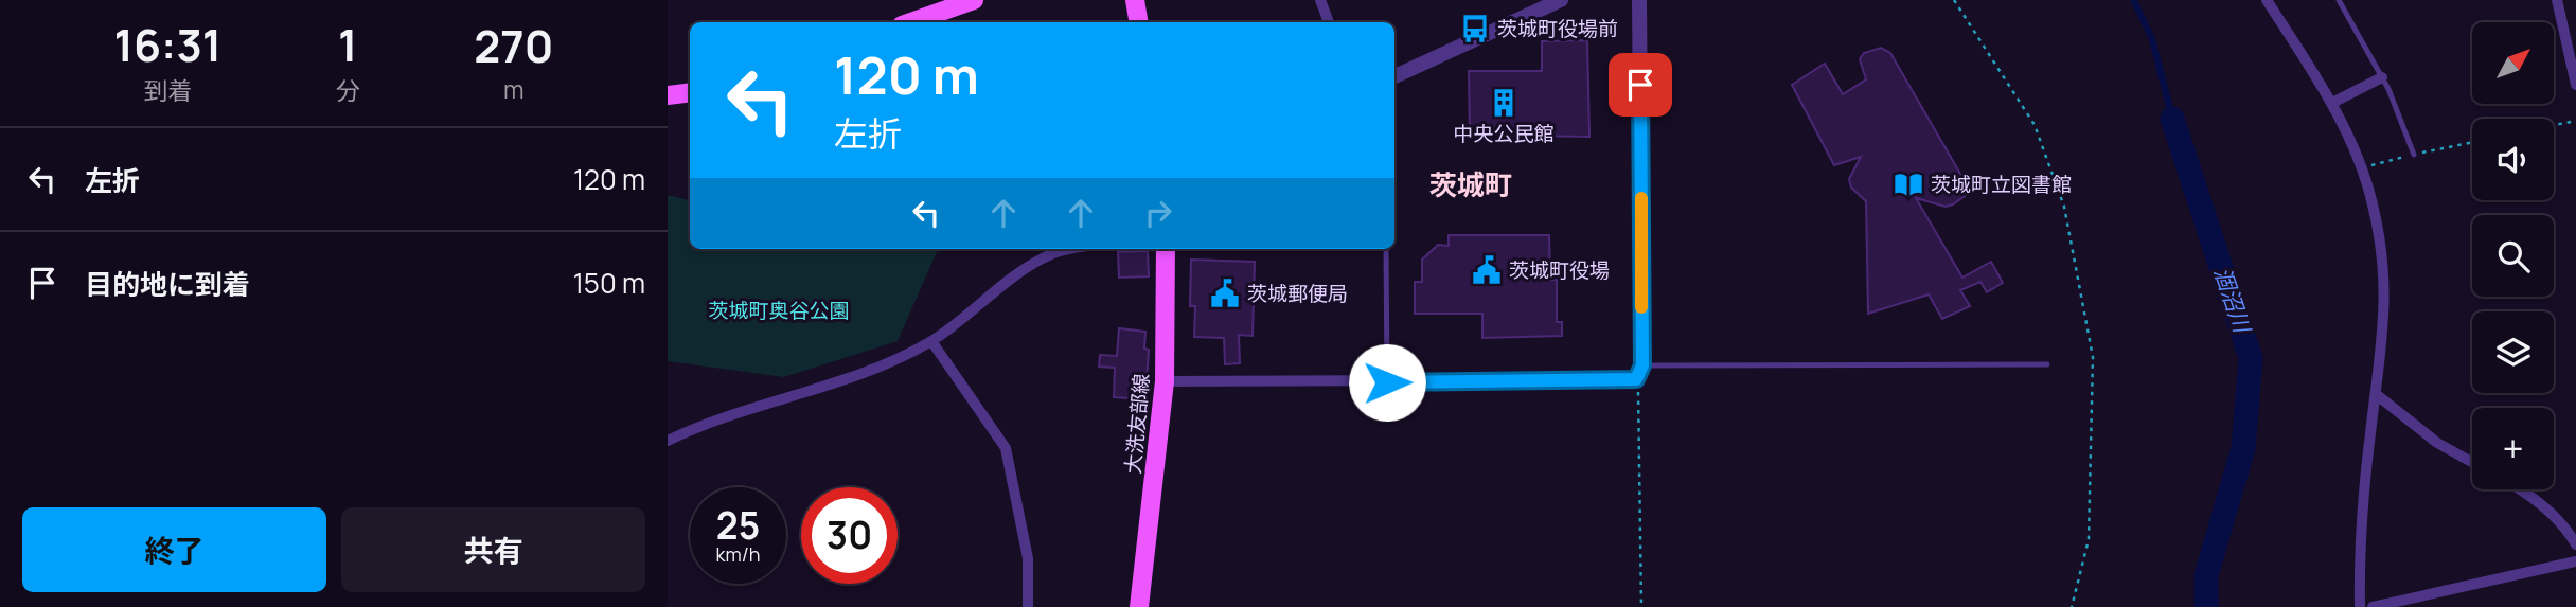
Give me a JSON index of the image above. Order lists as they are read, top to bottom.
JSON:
{
  "streets": {
    "main road": ["大洗友部線"]
  },
  "districts": ["茨城町"],
  "water": ["涸沼川"],
  "parks": ["茨城町奥谷公園"],
  "places": {
    "bus stop": ["茨城町役場前"],
    "building": ["中央公民館"],
    "library": ["茨城町立図書館"],
    "public building": ["茨城町役場", "茨城郵便局"]
  },
  "north": "top right",
  "page": {
    "eta": [
      "16:31",
      "到着",
      "1",
      "分",
      "270",
      "m"
    ],
    "map_buttons": "+",
    "turn": ["120 m", "左折"],
    "list": [
      {
        "name": "左折",
        "value": "120 m"
      },
      {
        "name": "目的地に到着",
        "value": "150 m"
      }
    ],
    "speed": "25 km/h",
    "limit": "30",
    "buttons": ["終了", "共有"]
  }
}
